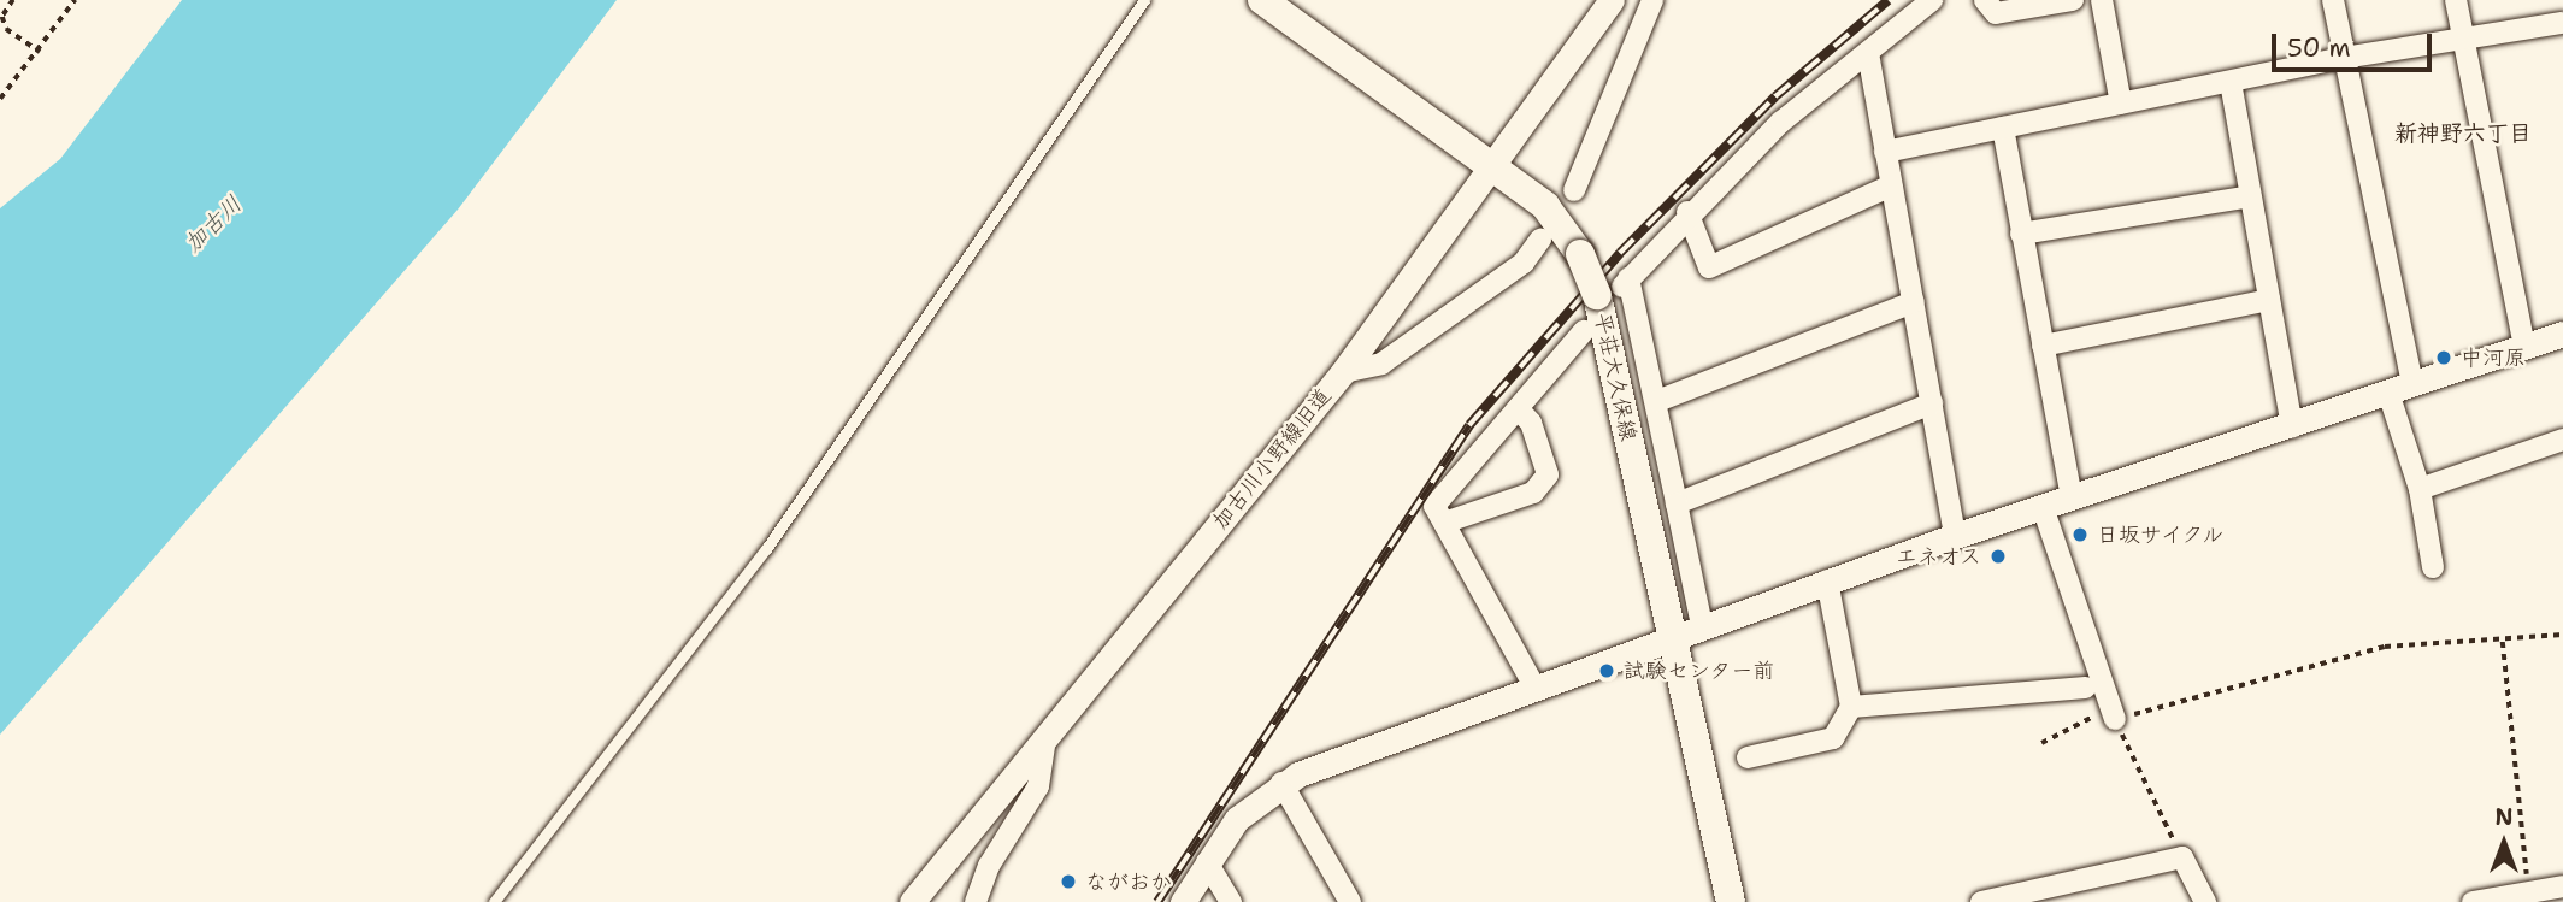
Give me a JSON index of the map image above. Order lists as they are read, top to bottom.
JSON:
{
  "streets": {
    "main road": ["平荘大久保線"],
    "street": ["加古川小野線旧道"]
  },
  "crossings": [
    ["平荘大久保線", "加古川小野線旧道"]
  ],
  "districts": ["新神野六丁目"],
  "water": ["加古川"],
  "places": [
    "中河原",
    "日坂サイクル",
    "エネオス",
    "試験センター前",
    "ながおか"
  ],
  "scale_bar": "50 m",
  "north": "top"
}
